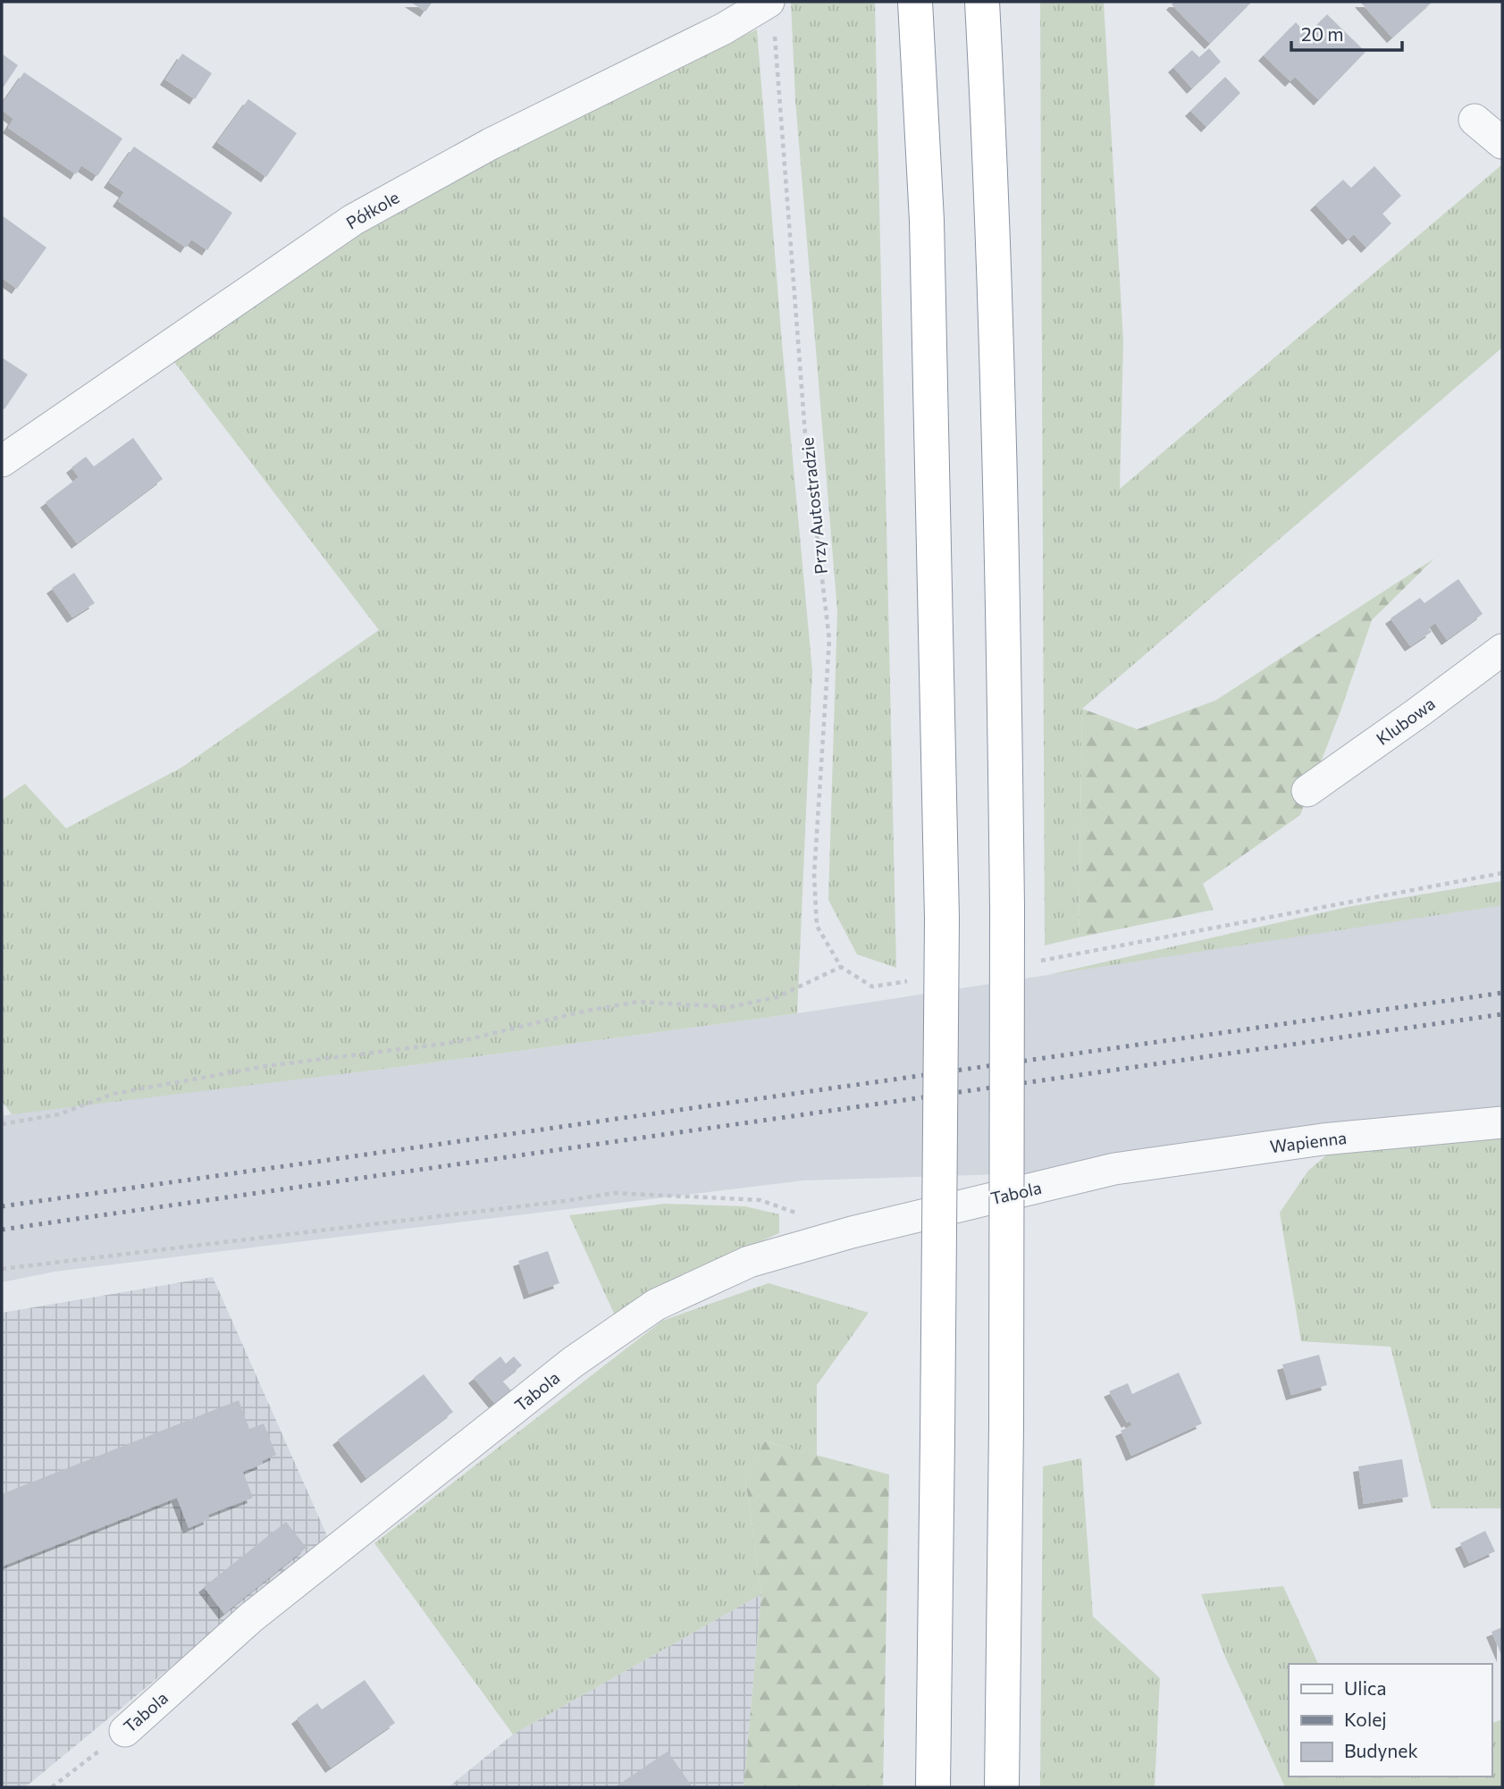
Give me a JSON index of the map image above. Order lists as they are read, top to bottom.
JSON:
{
  "streets": {
    "street": [
      "Półkole",
      "Klubowa",
      "Wapienna",
      "Tabola"
    ],
    "path": ["Przy Autostradzie"]
  },
  "crossings": [
    ["Półkole", "Przy Autostradzie"],
    ["Wapienna", "Tabola"]
  ],
  "legend": ["Ulica", "Kolej", "Budynek"],
  "scale_bar": "20 m"
}
